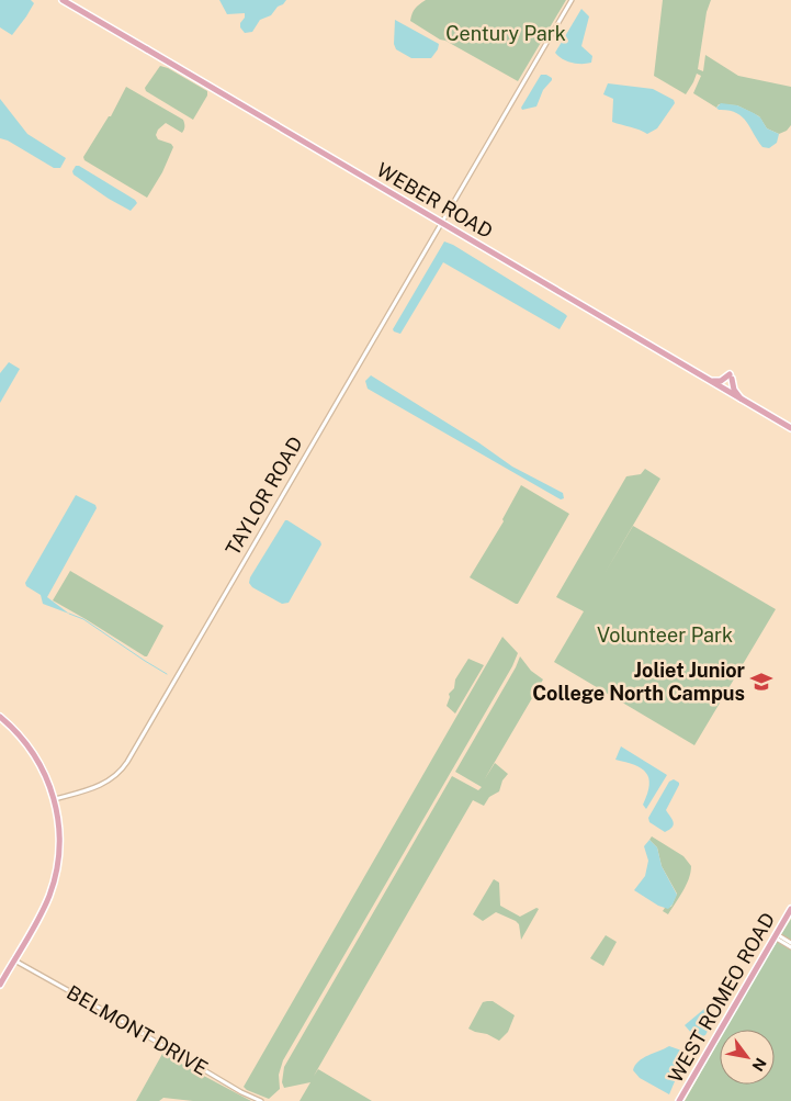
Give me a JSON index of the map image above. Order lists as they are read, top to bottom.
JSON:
{
  "streets": {
    "main road": ["WEBER ROAD", "WEST ROMEO ROAD"],
    "street": ["TAYLOR ROAD", "BELMONT DRIVE"]
  },
  "crossings": [
    ["WEBER ROAD", "TAYLOR ROAD"]
  ],
  "parks": ["Century Park", "Volunteer Park"],
  "places": {
    "school or university": ["Joliet Junior College North Campus"]
  },
  "north": "bottom right"
}
